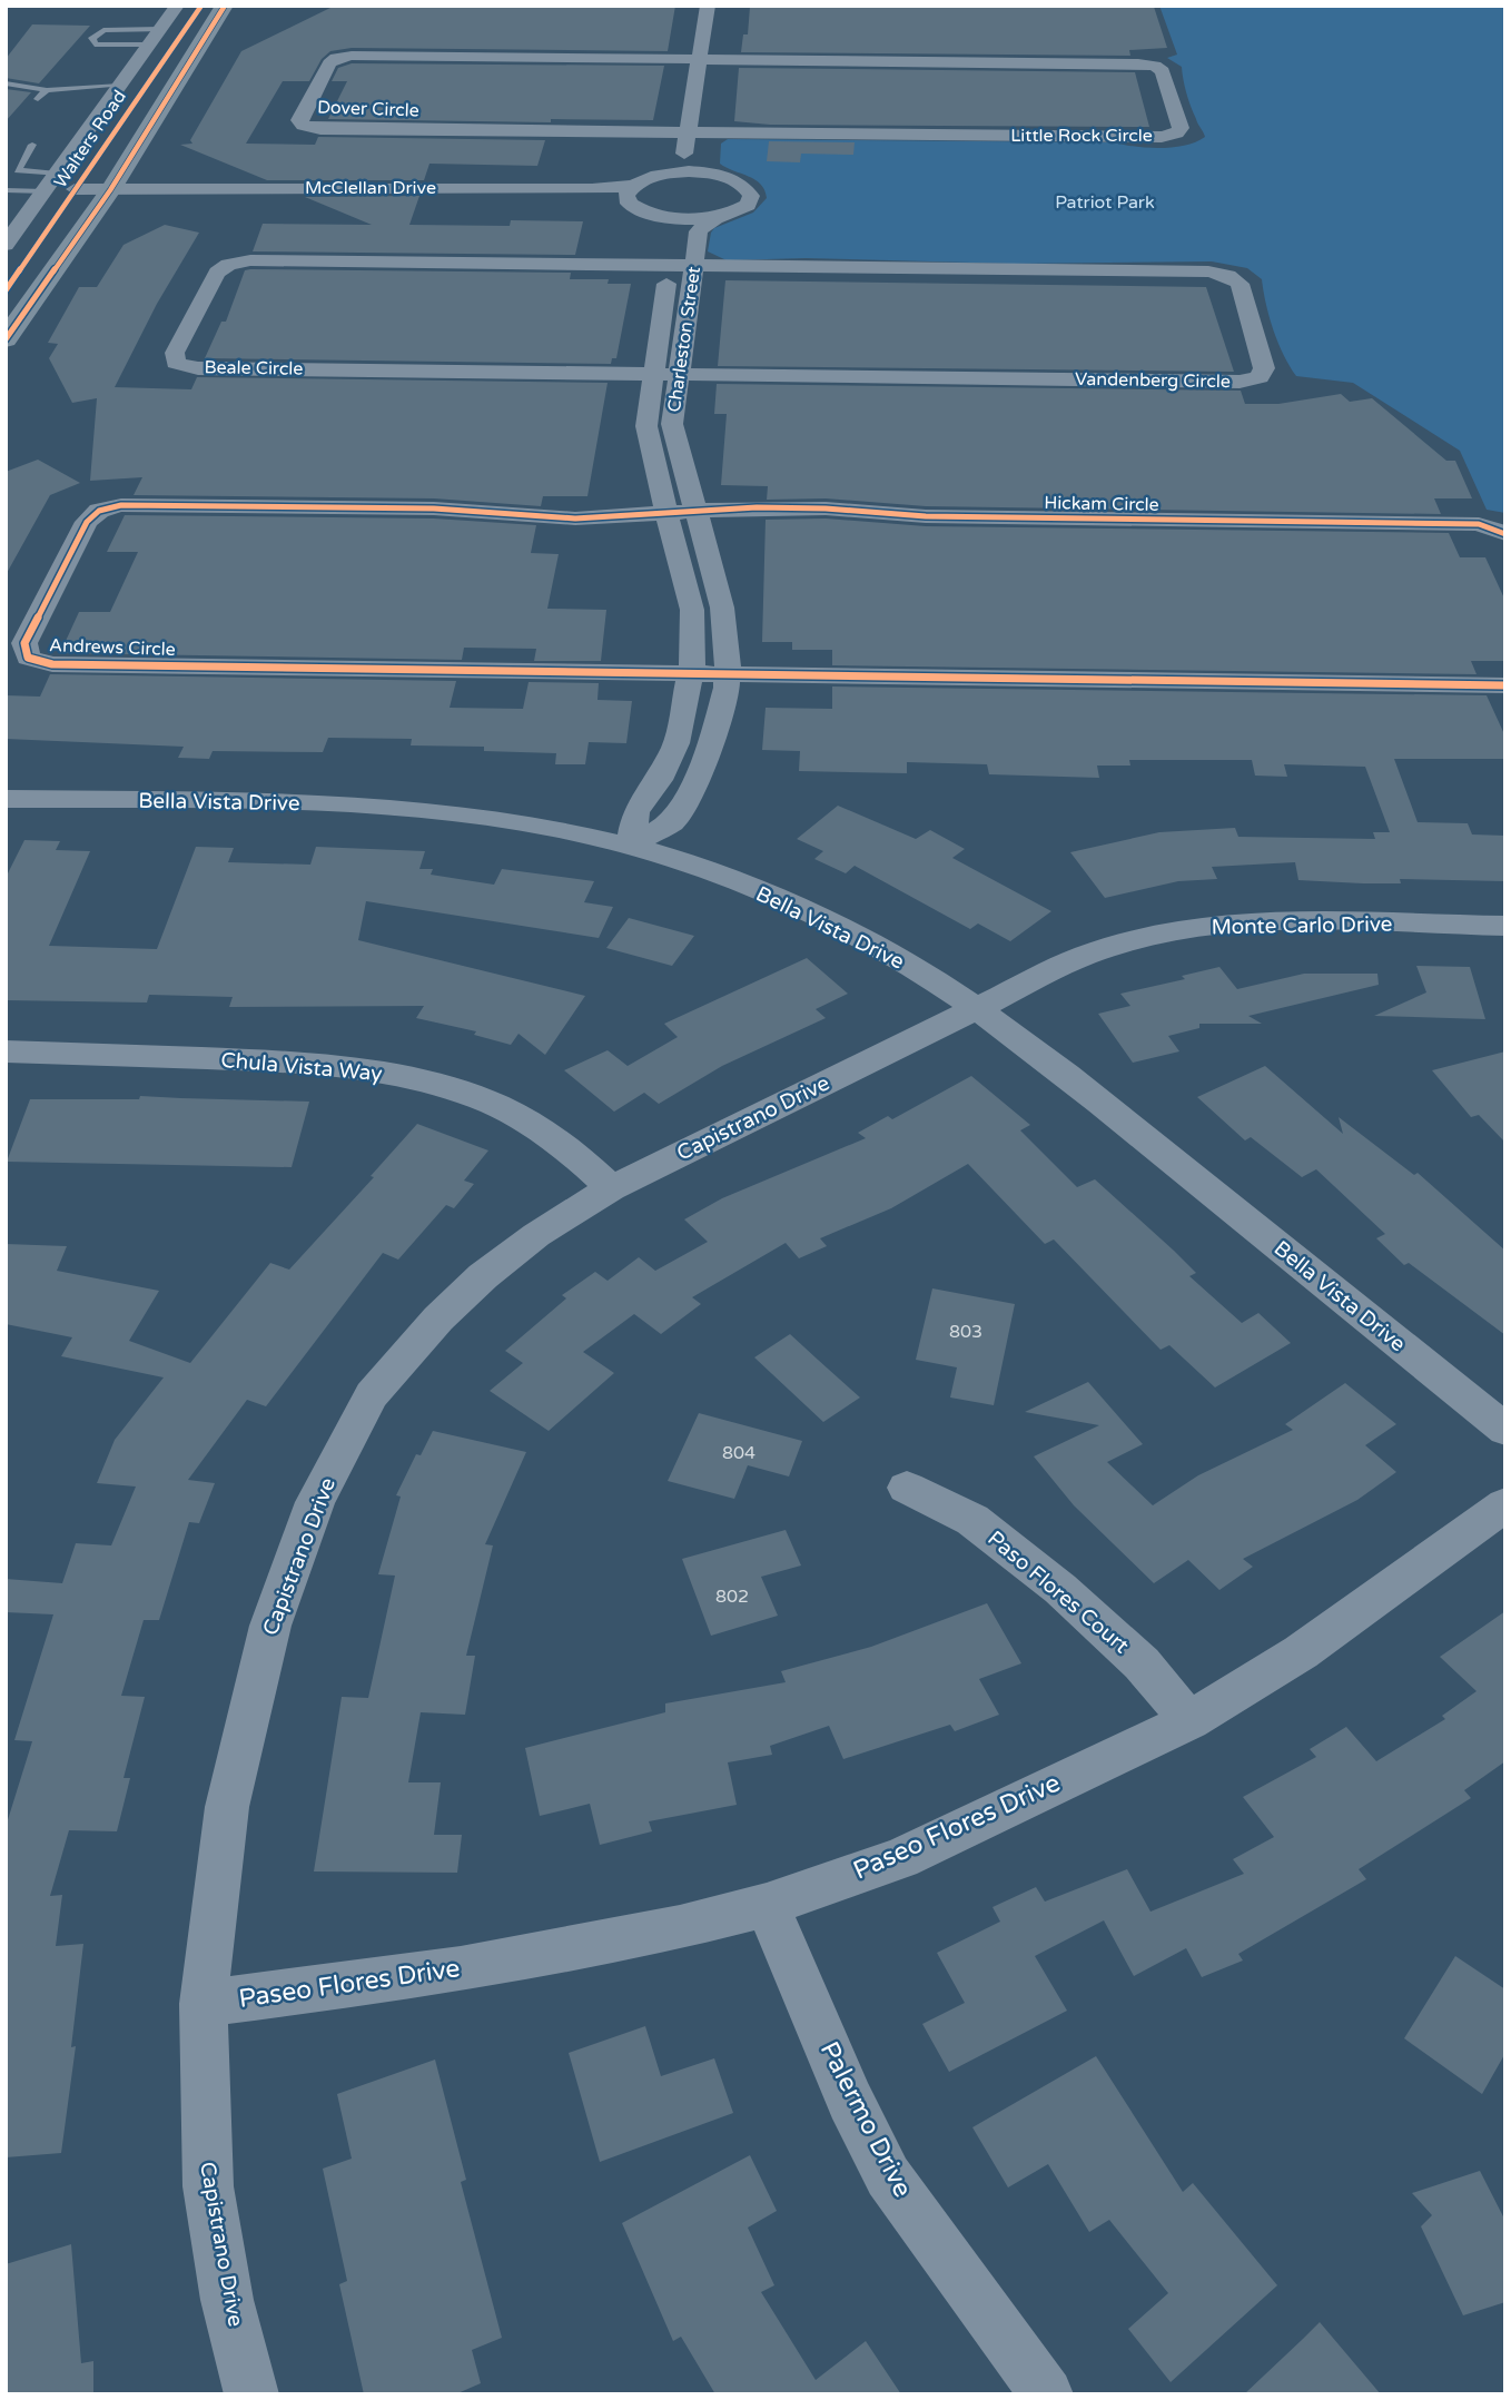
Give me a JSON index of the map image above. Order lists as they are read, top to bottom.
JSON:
{
  "streets": {
    "main road": ["Walters Road"],
    "street": [
      "Dover Circle",
      "Little Rock Circle",
      "McClellan Drive",
      "Charleston Street",
      "Beale Circle",
      "Vandenberg Circle",
      "Hickam Circle",
      "Andrews Circle",
      "Bella Vista Drive",
      "Monte Carlo Drive",
      "Chula Vista Way",
      "Capistrano Drive",
      "Paso Flores Court",
      "Paseo Flores Drive",
      "Palermo Drive"
    ]
  },
  "crossings": [
    ["Dover Circle", "Little Rock Circle"],
    ["Walters Road", "McClellan Drive"],
    ["Charleston Street", "Beale Circle"],
    ["Charleston Street", "Vandenberg Circle"],
    ["Charleston Street", "Hickam Circle"],
    ["Charleston Street", "Andrews Circle"],
    ["Charleston Street", "Bella Vista Drive"],
    ["Beale Circle", "Vandenberg Circle"],
    ["Hickam Circle", "Andrews Circle"],
    ["Bella Vista Drive", "Monte Carlo Drive"],
    ["Bella Vista Drive", "Capistrano Drive"],
    ["Monte Carlo Drive", "Capistrano Drive"],
    ["Chula Vista Way", "Capistrano Drive"],
    ["Capistrano Drive", "Paseo Flores Drive"],
    ["Paso Flores Court", "Paseo Flores Drive"],
    ["Paseo Flores Drive", "Palermo Drive"]
  ],
  "parks": ["Patriot Park"],
  "house_numbers": ["803", "804", "802"]
}
